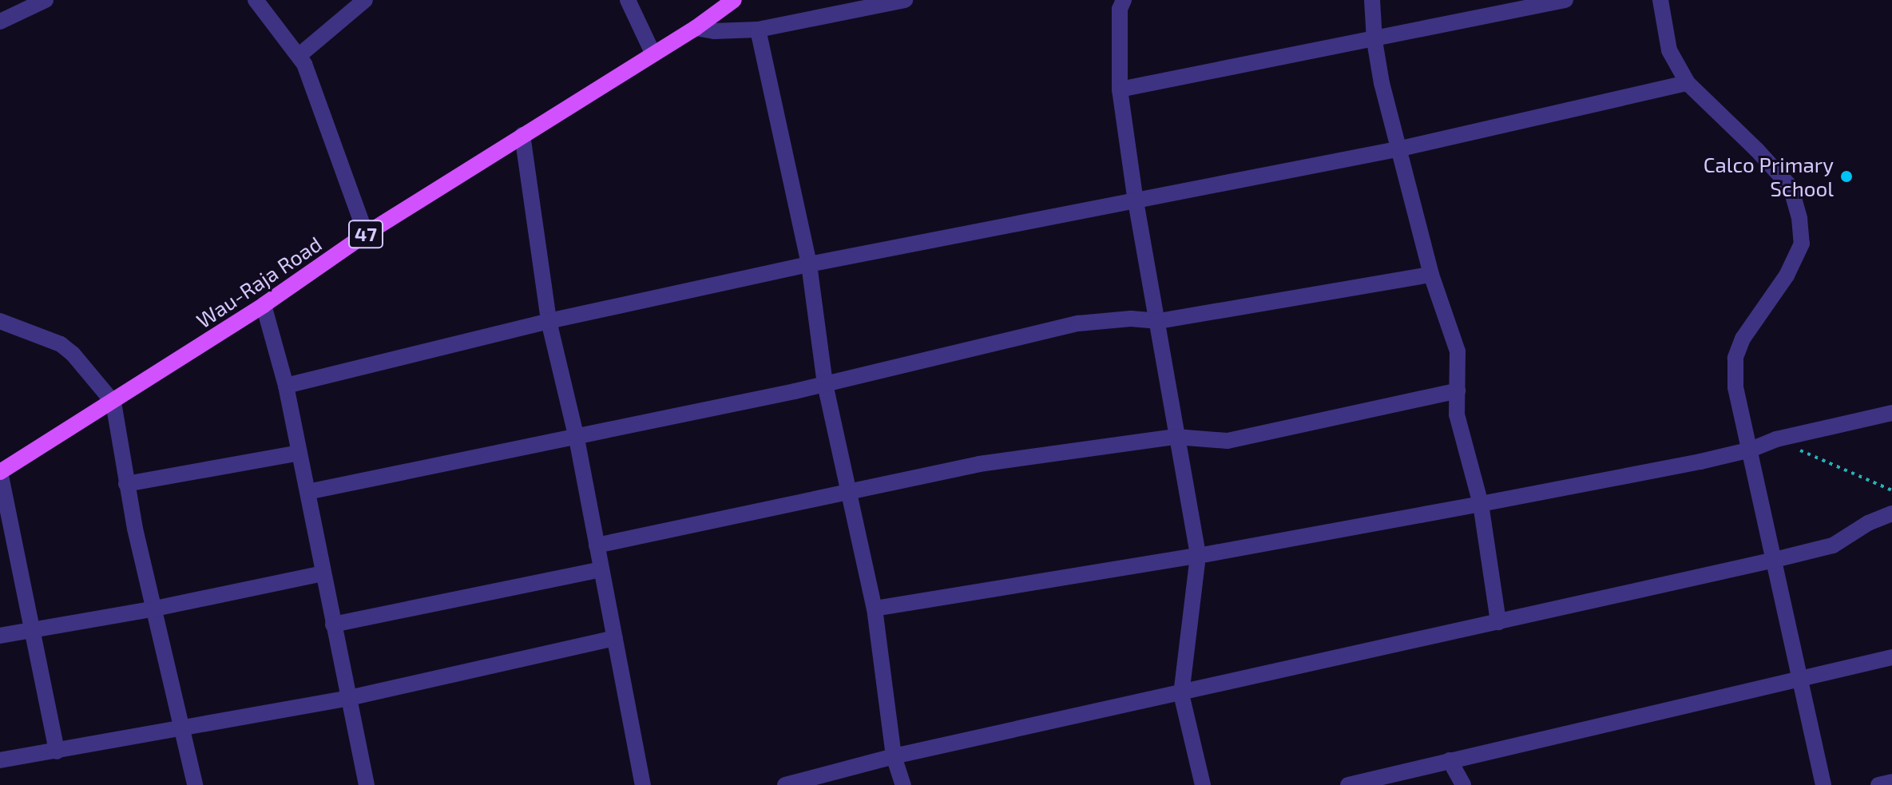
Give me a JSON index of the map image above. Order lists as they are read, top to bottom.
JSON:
{
  "streets": {
    "main road": ["47", "Wau-Raja Road"]
  },
  "places": ["Calco Primary School"]
}
